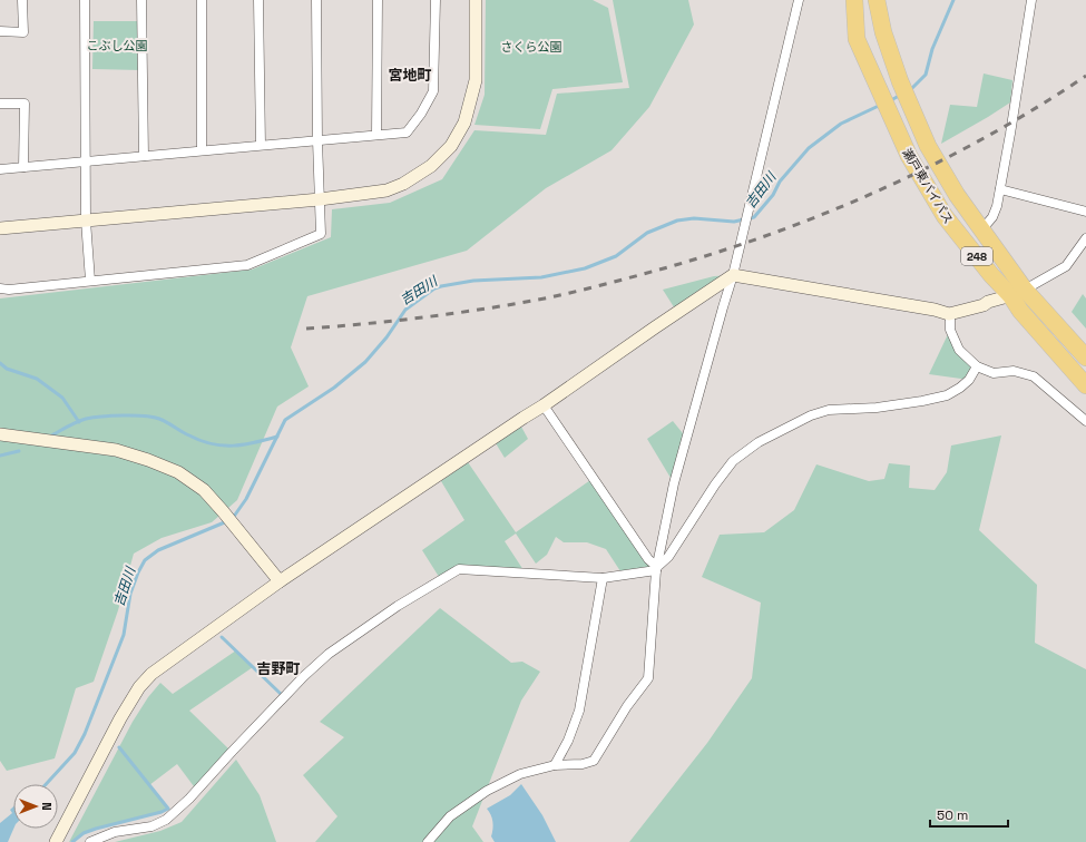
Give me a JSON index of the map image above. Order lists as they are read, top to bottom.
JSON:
{
  "streets": {
    "highway": ["瀬戸東バイパス", "248"]
  },
  "districts": ["宮地町", "吉野町"],
  "water": ["吉田川"],
  "parks": ["こぶし公園", "さくら公園"],
  "scale_bar": "50 m",
  "north": "right"
}
